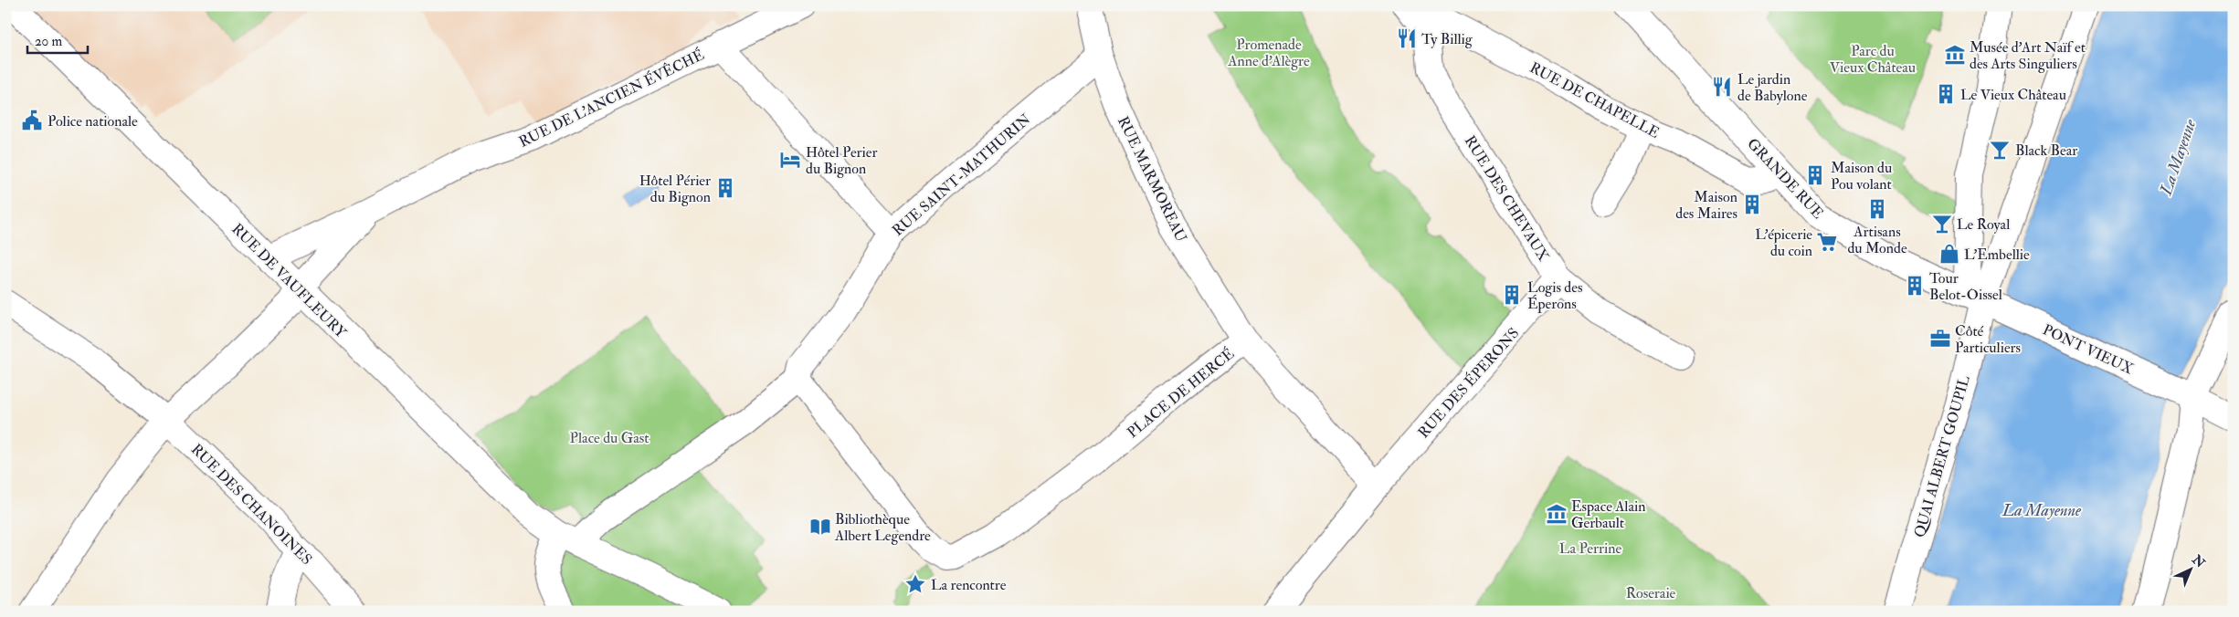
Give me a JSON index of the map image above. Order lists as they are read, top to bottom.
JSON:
{
  "streets": {
    "street": [
      "RUE DE L'ANCIEN ÉVÊCHÉ",
      "RUE DE CHAPELLE",
      "RUE SAINT-MATHURIN",
      "GRANDE RUE",
      "RUE MARMOREAU",
      "RUE DES CHEVAUX",
      "RUE DE VAUFLEURY",
      "PONT VIEUX",
      "RUE DES ÉPERONS",
      "PLACE DE HERCÉ",
      "QUAI ALBERT GOUPIL",
      "RUE DES CHANOINES"
    ]
  },
  "crossings": [
    ["RUE DE L'ANCIEN ÉVÊCHÉ", "RUE DE VAUFLEURY"],
    ["RUE DE L'ANCIEN ÉVÊCHÉ", "RUE DES CHANOINES"],
    ["RUE DE CHAPELLE", "GRANDE RUE"],
    ["RUE DE CHAPELLE", "RUE DES CHEVAUX"],
    ["RUE SAINT-MATHURIN", "RUE MARMOREAU"],
    ["RUE SAINT-MATHURIN", "PLACE DE HERCÉ"],
    ["GRANDE RUE", "PONT VIEUX"],
    ["GRANDE RUE", "QUAI ALBERT GOUPIL"],
    ["RUE MARMOREAU", "PLACE DE HERCÉ"],
    ["RUE DES CHEVAUX", "RUE DES ÉPERONS"],
    ["PONT VIEUX", "QUAI ALBERT GOUPIL"],
    ["RUE DES ÉPERONS", "PLACE DE HERCÉ"]
  ],
  "water": ["La Mayenne"],
  "parks": [
    "Promenade Anne d'Alègre",
    "Parc du Vieux Château",
    "Place du Gast",
    "La Perrine",
    "Roseraie"
  ],
  "places": {
    "restaurant": ["Ty Billig", "Le jardin de Babylone"],
    "museum": ["Musée d'Art Naïf et des Arts Singuliers", "Espace Alain Gerbault"],
    "building": [
      "Le Vieux Château",
      "Maison du Pou volant",
      "Hôtel Périer du Bignon",
      "Maison des Maires",
      "Artisans du Monde",
      "Tour Belot-Oissel",
      "Logis des Éperons"
    ],
    "public building": ["Police nationale"],
    "bar": ["Black Bear", "Le Royal"],
    "hotel": ["Hôtel Perier du Bignon"],
    "supermarket": ["L'épicerie du coin"],
    "shop": ["L'Embellie"],
    "office": ["Côté Particuliers"],
    "library": ["Bibliothèque Albert Legendre"],
    "place": ["La rencontre"]
  },
  "scale_bar": "20 m",
  "north": "top right"
}
